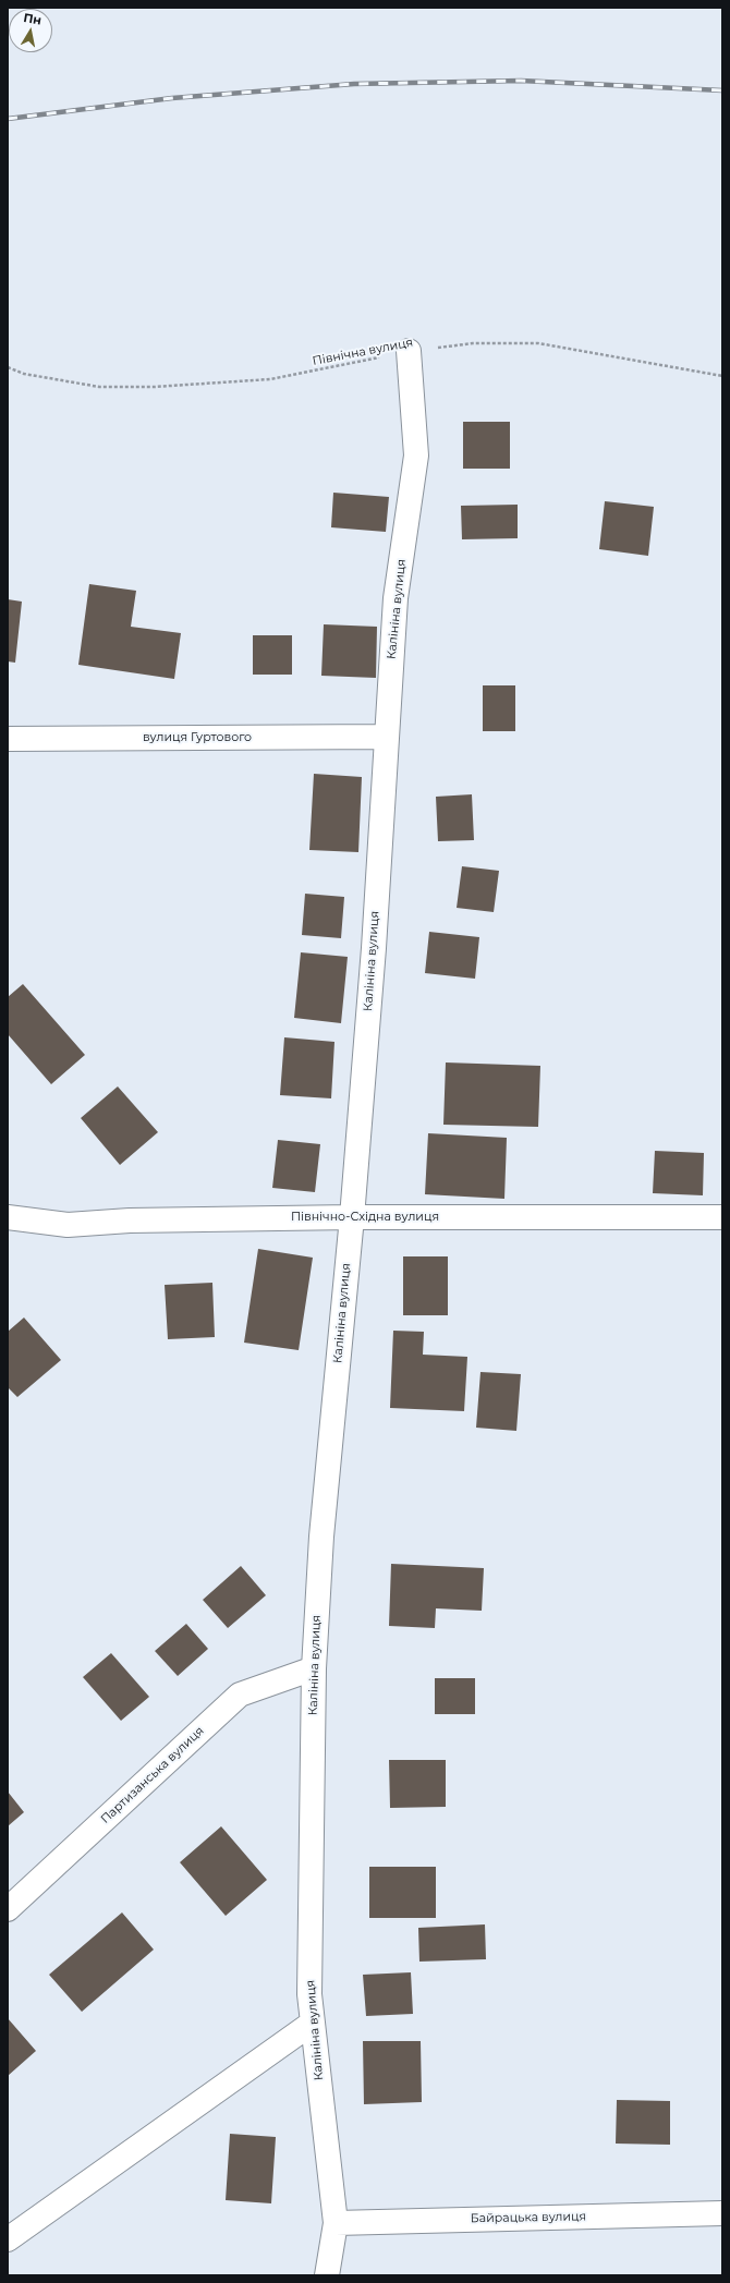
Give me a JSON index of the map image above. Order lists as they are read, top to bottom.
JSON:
{
  "streets": {
    "street": [
      "Калініна вулиця",
      "вулиця Гуртового",
      "Північно-Східна вулиця",
      "Партизанська вулиця",
      "Байрацька вулиця"
    ],
    "path": ["Північна вулиця"]
  },
  "crossings": [
    ["Північна вулиця", "Калініна вулиця"],
    ["Калініна вулиця", "вулиця Гуртового"],
    ["Калініна вулиця", "Північно-Східна вулиця"],
    ["Калініна вулиця", "Партизанська вулиця"],
    ["Калініна вулиця", "Байрацька вулиця"]
  ],
  "north": "top"
}
